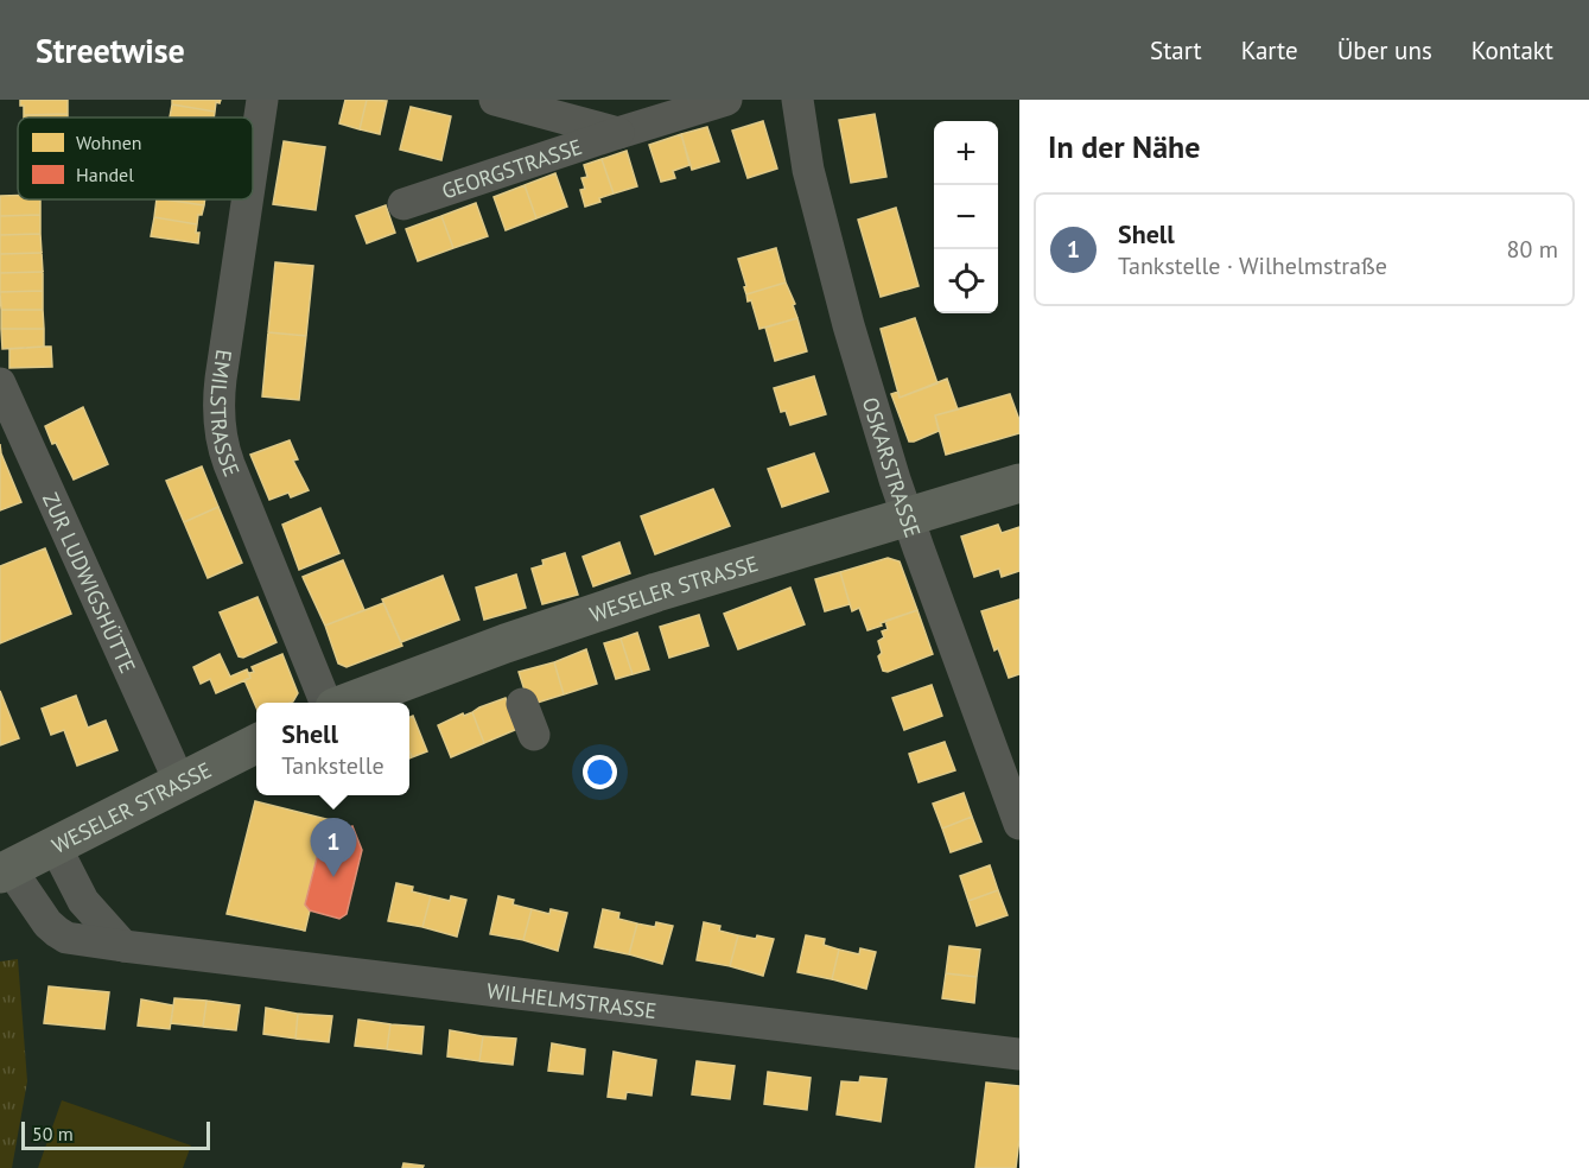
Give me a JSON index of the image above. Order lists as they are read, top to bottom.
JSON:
{
  "streets": {
    "main road": ["WESELER STRASSE"],
    "street": [
      "GEORGSTRASSE",
      "EMILSTRASSE",
      "OSKARSTRASSE",
      "ZUR LUDWIGSHÜTTE",
      "WILHELMSTRASSE"
    ]
  },
  "crossings": [
    ["OSKARSTRASSE", "WESELER STRASSE"],
    ["ZUR LUDWIGSHÜTTE", "WESELER STRASSE"],
    ["WESELER STRASSE", "WILHELMSTRASSE"]
  ],
  "legend": ["Wohnen", "Handel"],
  "scale_bar": "50 m",
  "page": {
    "header": "Streetwise",
    "nav": [
      "Start",
      "Karte",
      "Über uns",
      "Kontakt"
    ],
    "heading": "In der Nähe",
    "map_buttons": ["+", "−"],
    "list": [
      {
        "mark": "1",
        "name": "Shell",
        "note": "Tankstelle · Wilhelmstraße",
        "value": "80 m"
      }
    ],
    "popup": ["Shell", "Tankstelle"],
    "pins": "1",
    "scale": "50 m"
  }
}
